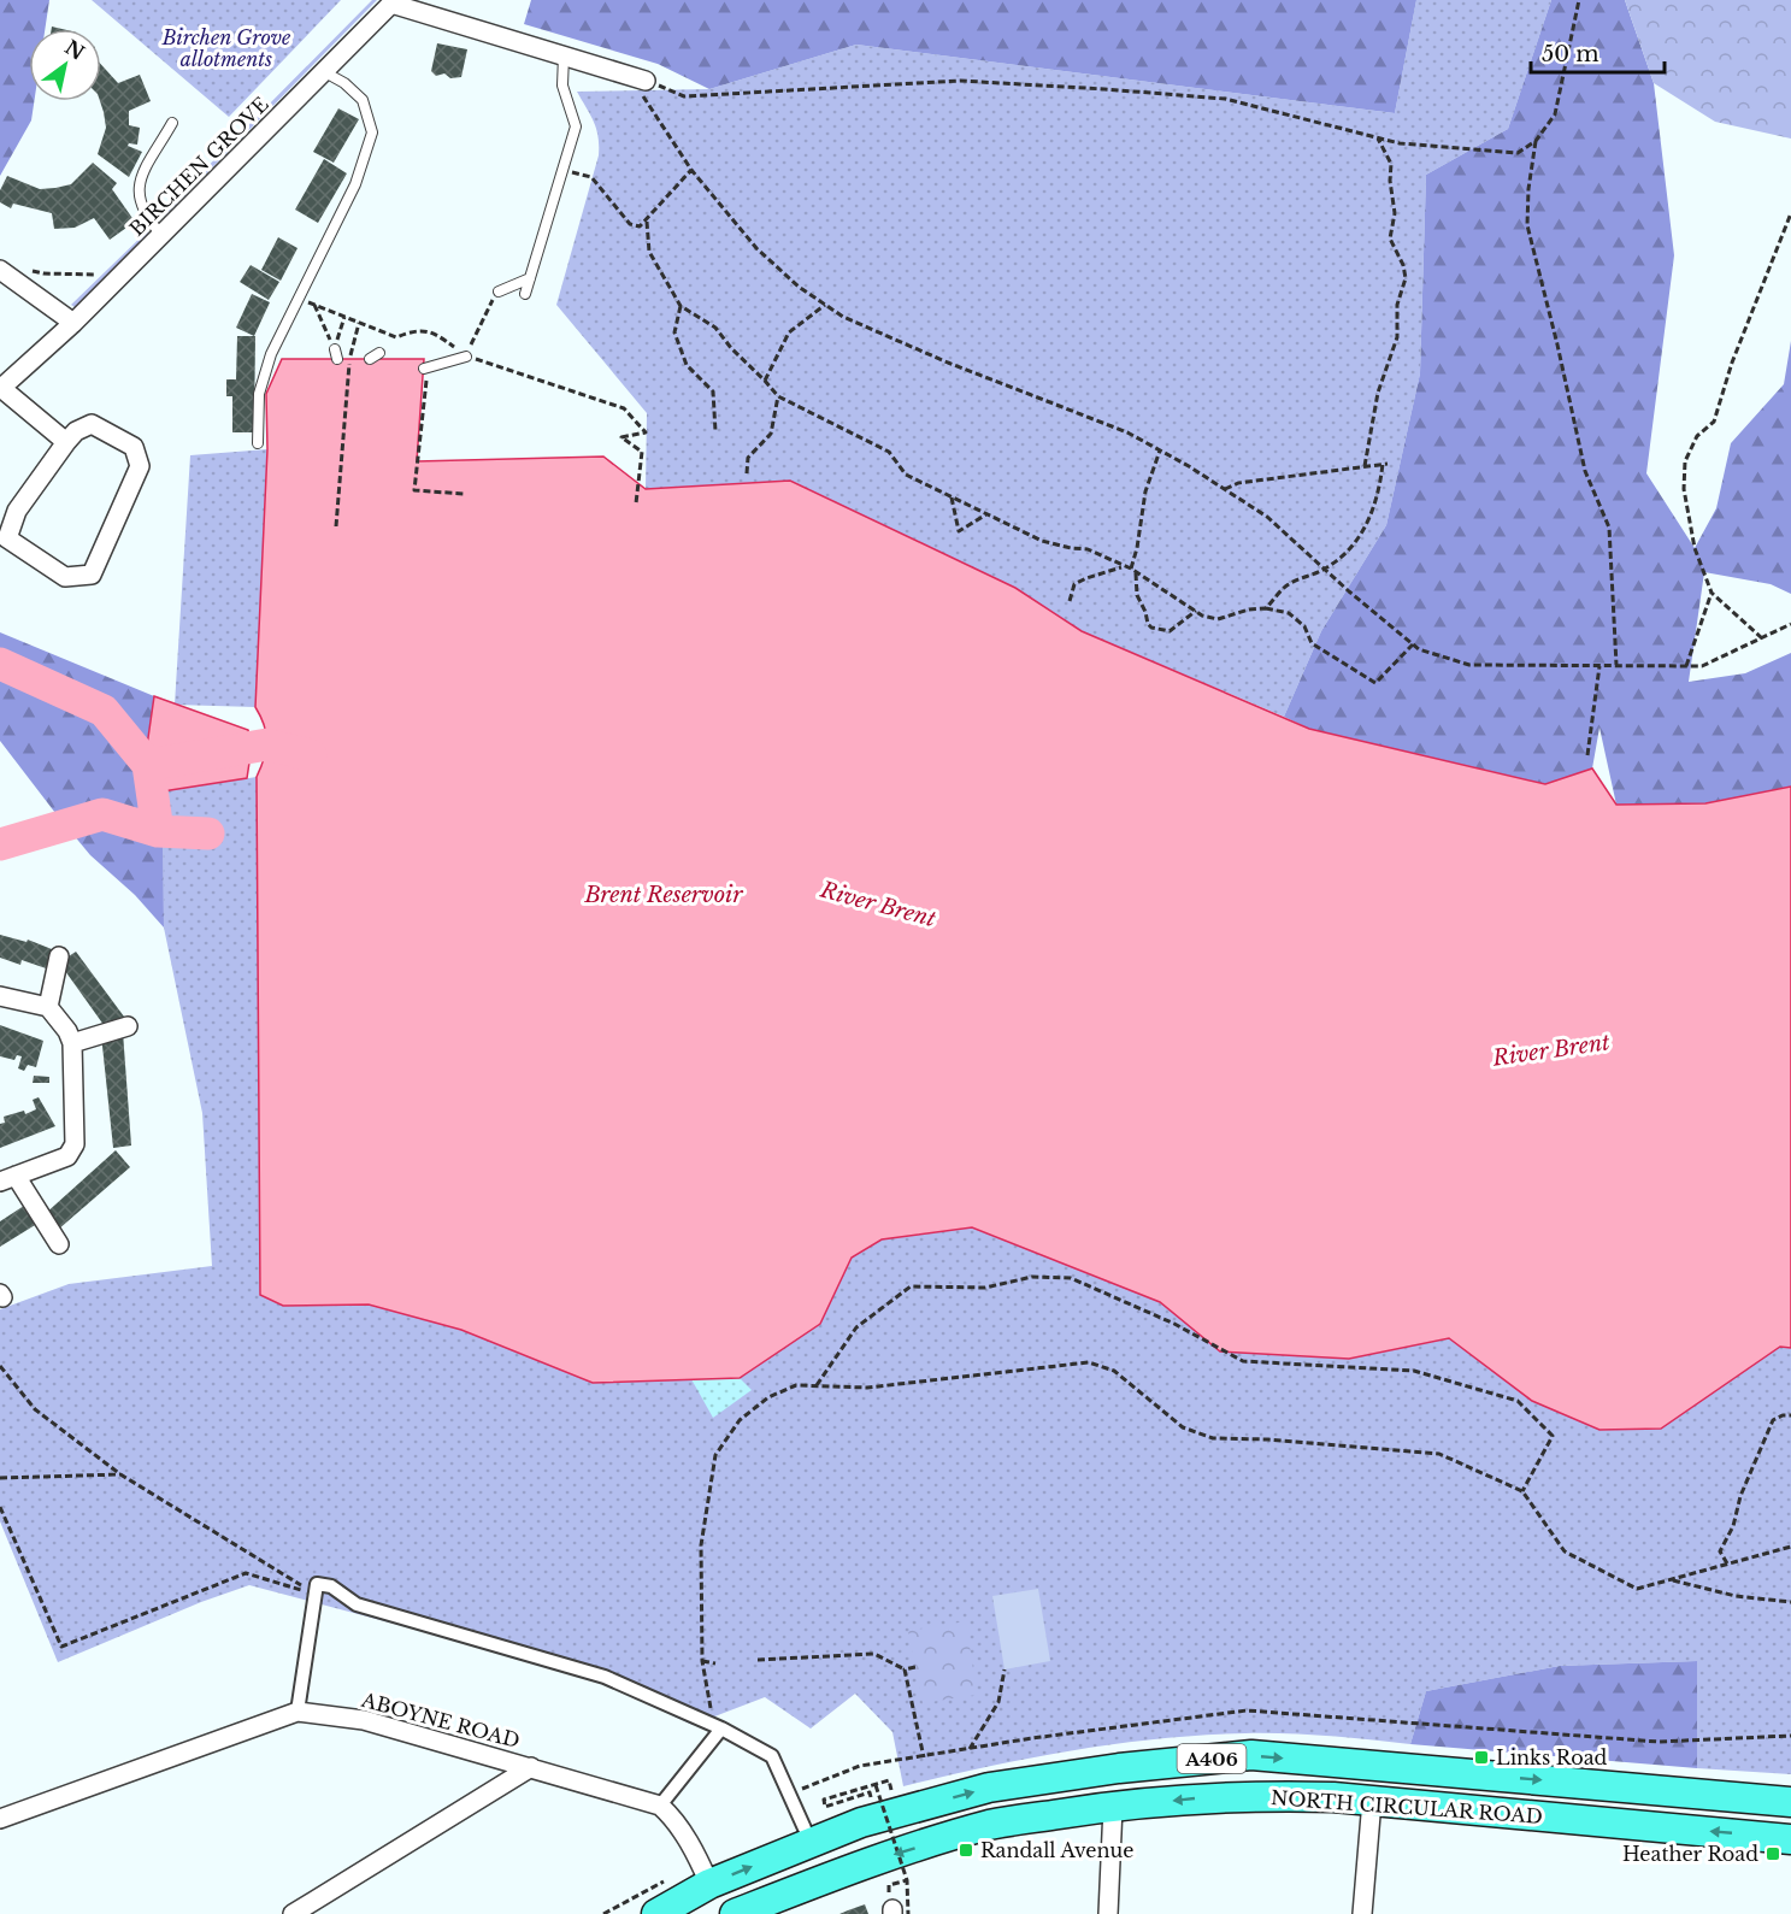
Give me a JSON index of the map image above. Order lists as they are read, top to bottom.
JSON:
{
  "streets": {
    "highway": ["A406", "NORTH CIRCULAR ROAD"],
    "street": ["BIRCHEN GROVE", "ABOYNE ROAD"]
  },
  "water": ["Brent Reservoir", "River Brent"],
  "parks": ["Birchen Grove allotments"],
  "places": {
    "transit": ["Links Road", "Randall Avenue", "Heather Road"]
  },
  "scale_bar": "50 m",
  "north": "top right"
}
